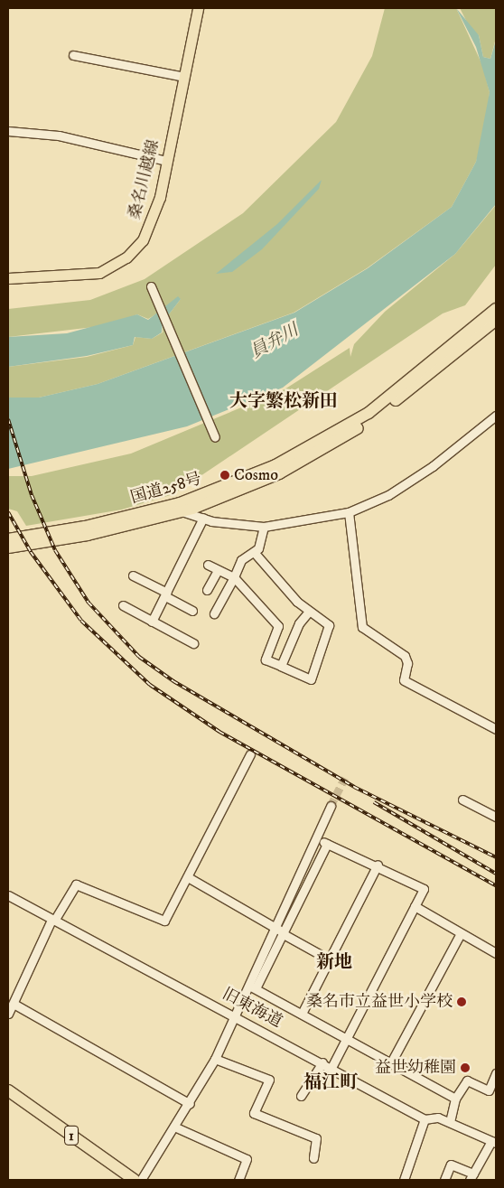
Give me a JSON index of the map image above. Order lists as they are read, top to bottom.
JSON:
{
  "streets": {
    "highway": ["国道258号", "1"],
    "main road": ["桑名川越線"],
    "street": ["旧東海道"]
  },
  "districts": ["大字繁松新田", "新地", "福江町"],
  "water": ["員弁川"],
  "places": ["Cosmo", "桑名市立益世小学校", "益世幼稚園"]
}
